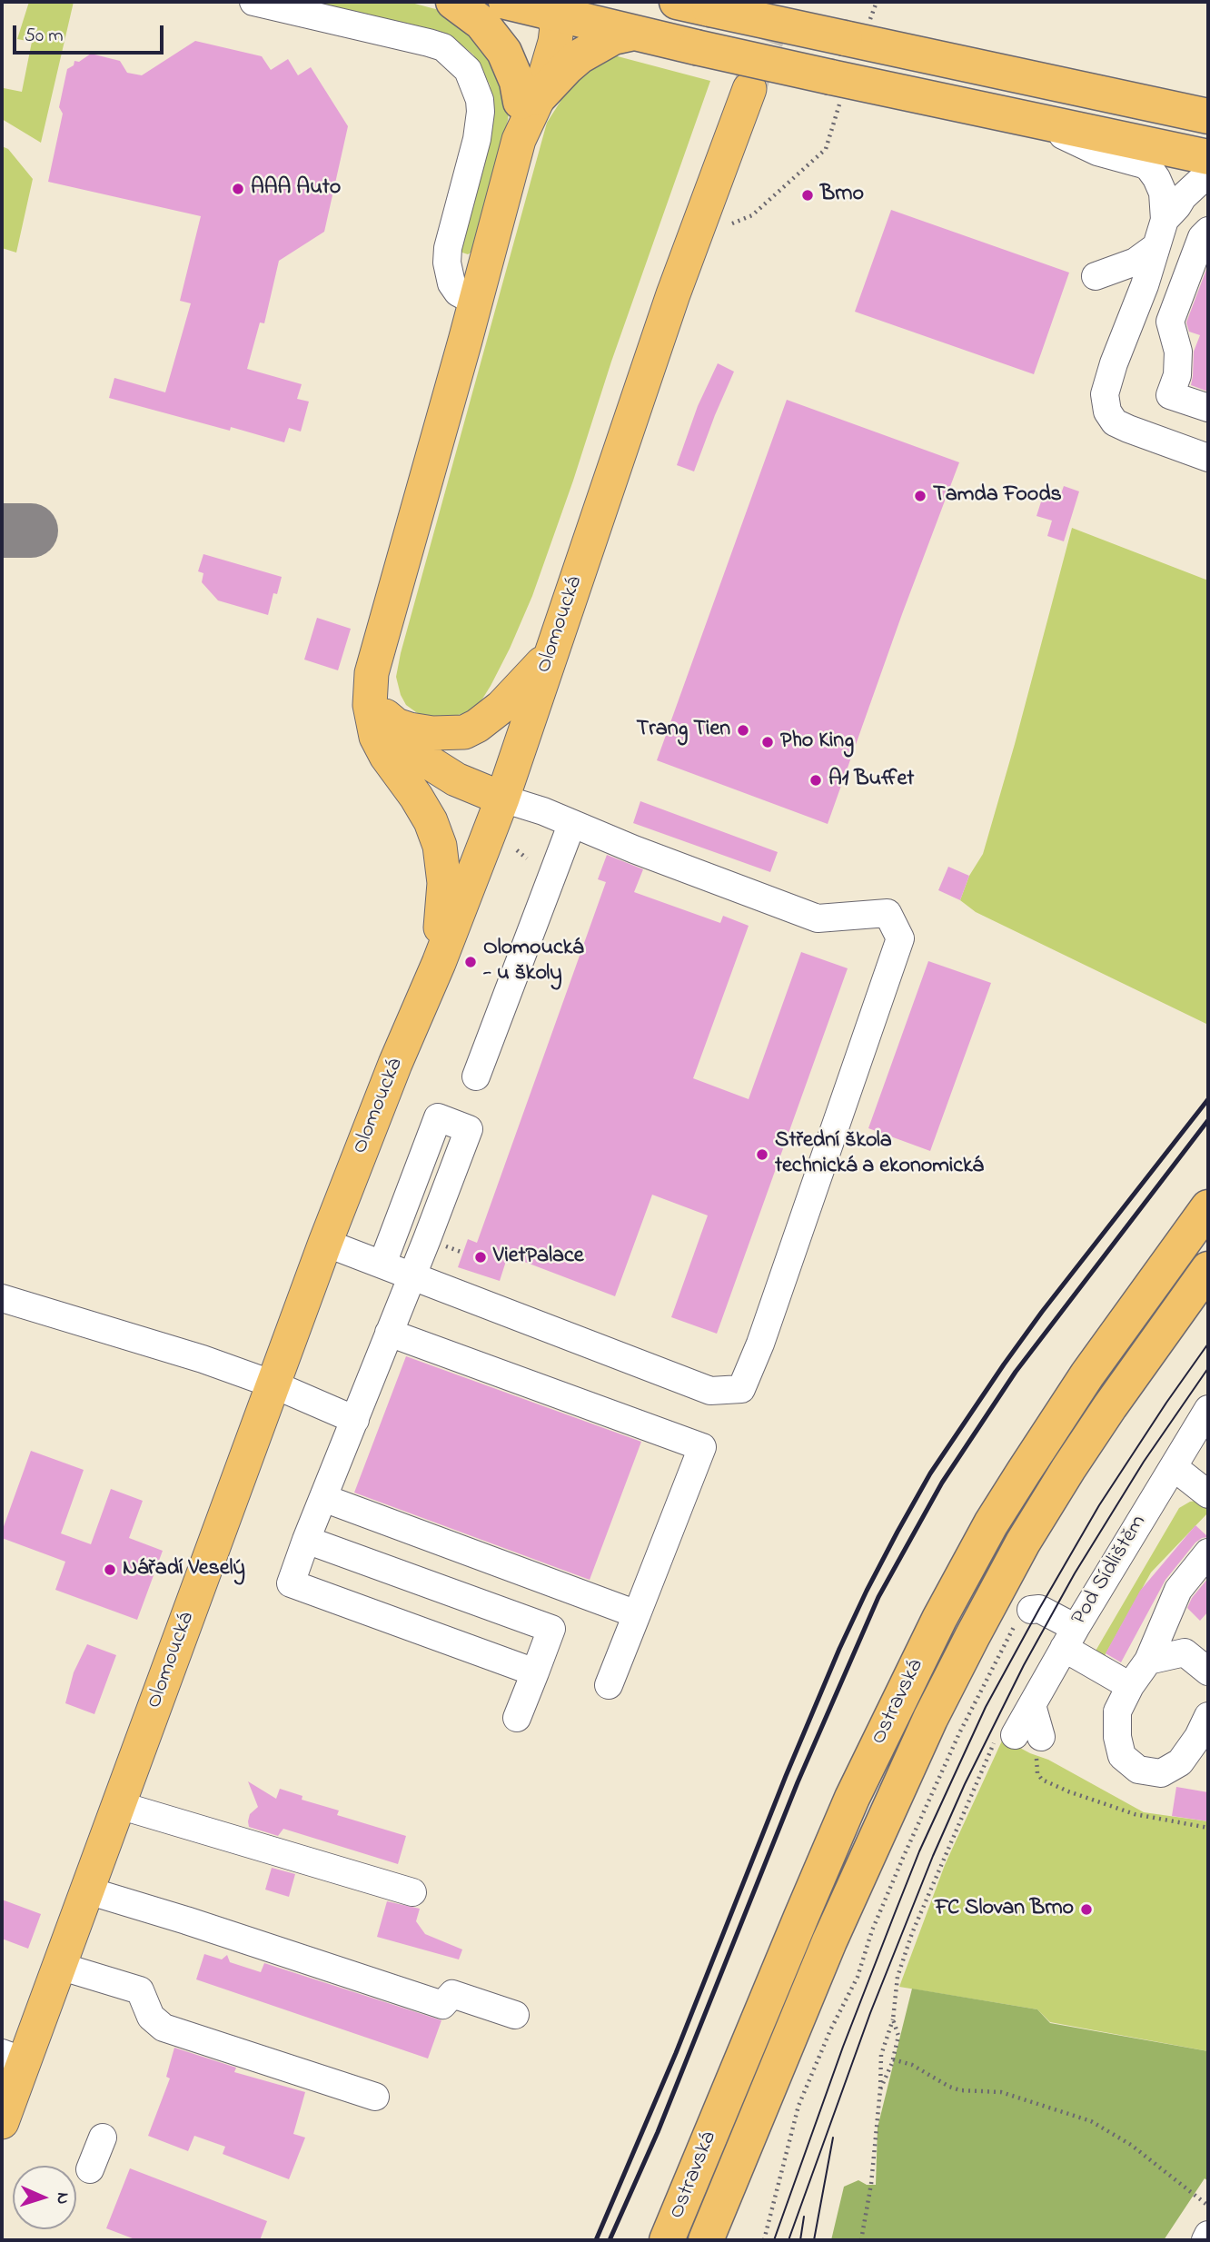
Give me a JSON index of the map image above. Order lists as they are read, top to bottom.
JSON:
{
  "streets": {
    "highway": ["Ostravská"],
    "main road": ["Olomoucká"],
    "street": ["Pod Sídlištěm"]
  },
  "places": [
    "AAA Auto",
    "Brno",
    "Tamda Foods",
    "Trang Tien",
    "Pho King",
    "A1 Buffet",
    "Olomoucká - u školy",
    "Střední škola technická a ekonomická",
    "VietPalace",
    "Nářadí Veselý",
    "FC Slovan Brno"
  ],
  "scale_bar": "50 m",
  "north": "right"
}
